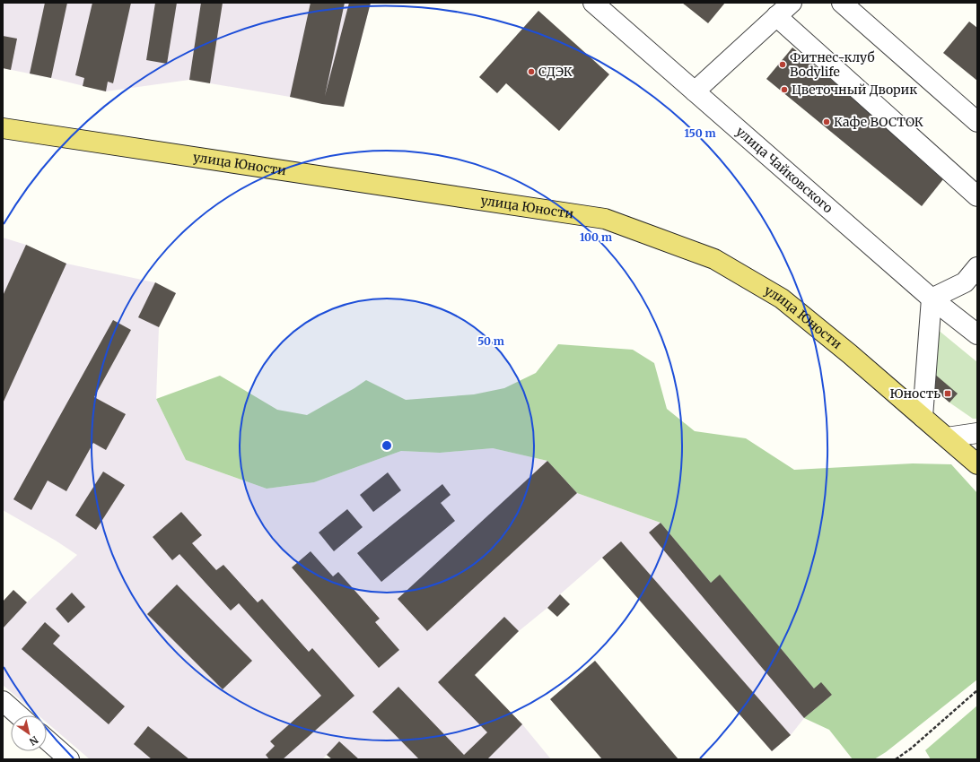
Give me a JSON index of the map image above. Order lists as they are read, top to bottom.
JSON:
{
  "streets": {
    "main road": ["улица Юности"],
    "street": ["улица Чайковского"]
  },
  "places": {
    "other": [
      "Фитнес-клуб Bodylife",
      "СДЭК",
      "Цветочный Дворик",
      "Кафе ВОСТОК"
    ],
    "transit": ["Юность"]
  },
  "north": "bottom right",
  "rings": ["150 m", "100 m", "50 m"]
}
